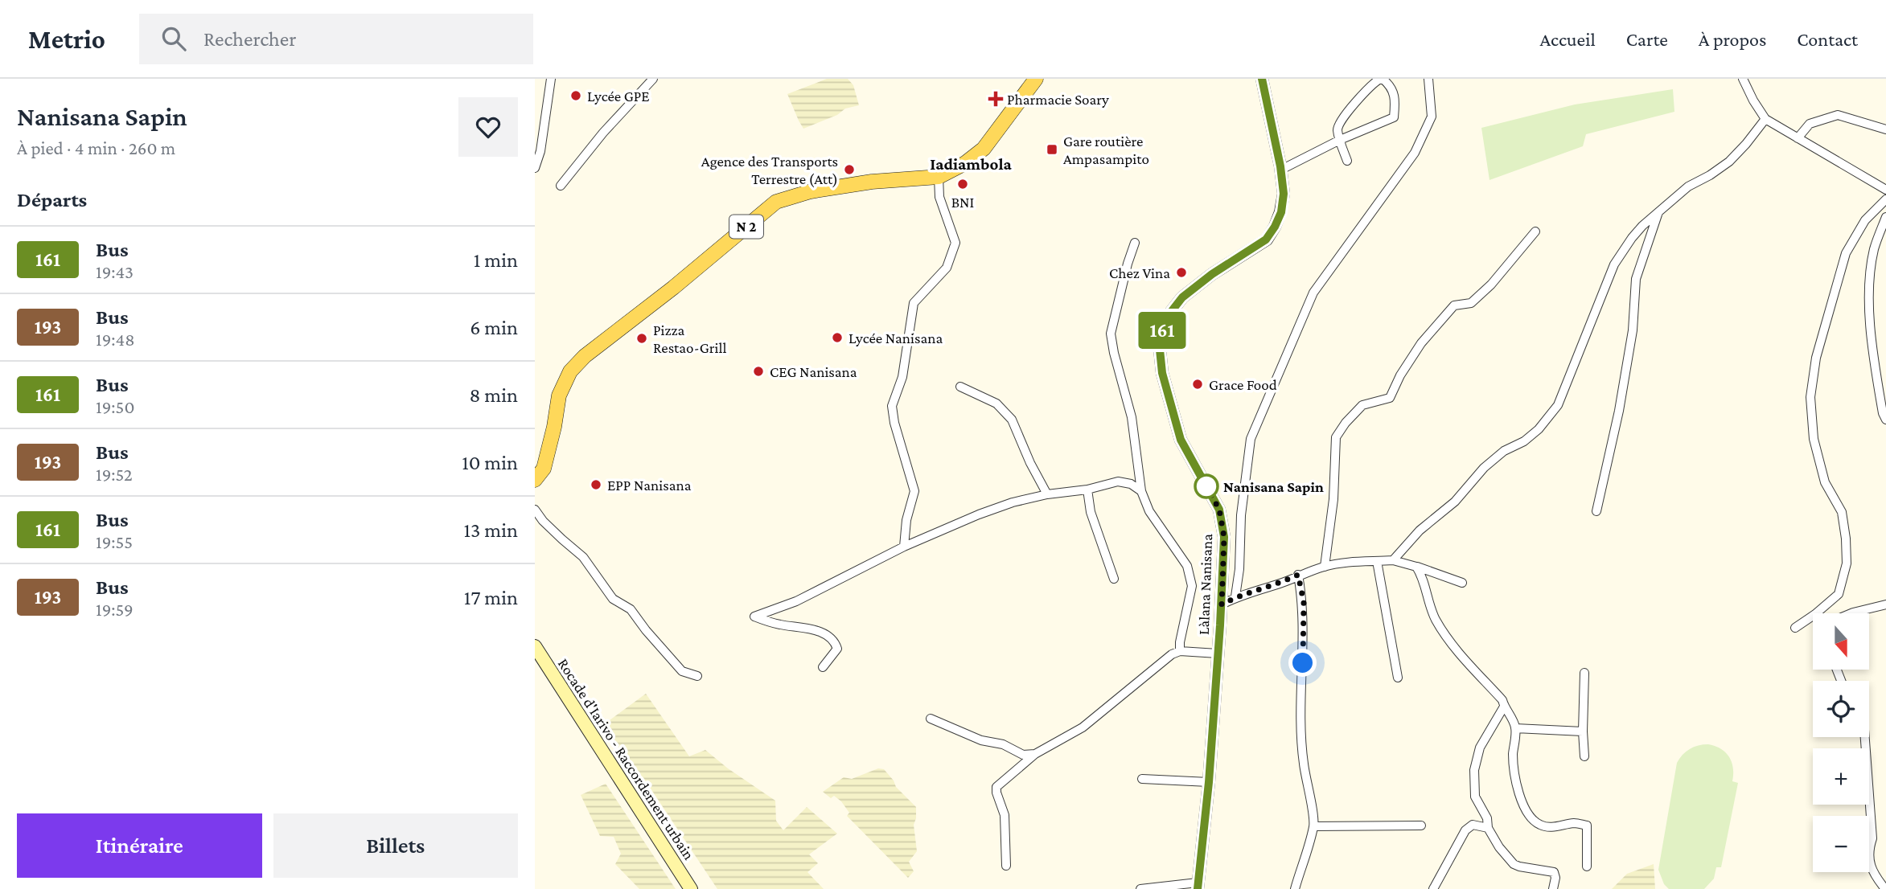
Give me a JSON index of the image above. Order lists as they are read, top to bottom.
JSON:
{
  "streets": {
    "main road": ["N 2", "Rocade d'Iarivo - Raccordement urbain"],
    "street": ["Làlana Nanisana"]
  },
  "districts": ["Iadiambola"],
  "places": {
    "other": [
      "Lycée GPE",
      "Agence des Transports Terrestre (Att)",
      "BNI",
      "Chez Vina",
      "Lycée Nanisana",
      "Pizza Restao-Grill",
      "CEG Nanisana",
      "Grace Food",
      "EPP Nanisana",
      "Nanisana Sapin"
    ],
    "health": ["Pharmacie Soary"],
    "transit": ["Gare routière Ampasampito"]
  },
  "lines": ["bus line 161"],
  "north": "bottom",
  "page": {
    "header": "Metrio",
    "search": "Rechercher",
    "nav": [
      "Accueil",
      "Carte",
      "À propos",
      "Contact"
    ],
    "heading": [
      ["Nanisana Sapin", "À pied · 4 min · 260 m"],
      "Départs"
    ],
    "on_map": "161",
    "list": [
      {
        "mark": "161",
        "name": "Bus",
        "note": "19:43",
        "value": "1 min"
      },
      {
        "mark": "193",
        "name": "Bus",
        "note": "19:48",
        "value": "6 min"
      },
      {
        "mark": "161",
        "name": "Bus",
        "note": "19:50",
        "value": "8 min"
      },
      {
        "mark": "193",
        "name": "Bus",
        "note": "19:52",
        "value": "10 min"
      },
      {
        "mark": "161",
        "name": "Bus",
        "note": "19:55",
        "value": "13 min"
      },
      {
        "mark": "193",
        "name": "Bus",
        "note": "19:59",
        "value": "17 min"
      }
    ],
    "map_buttons": ["+", "−"],
    "buttons": ["Itinéraire", "Billets"]
  }
}
